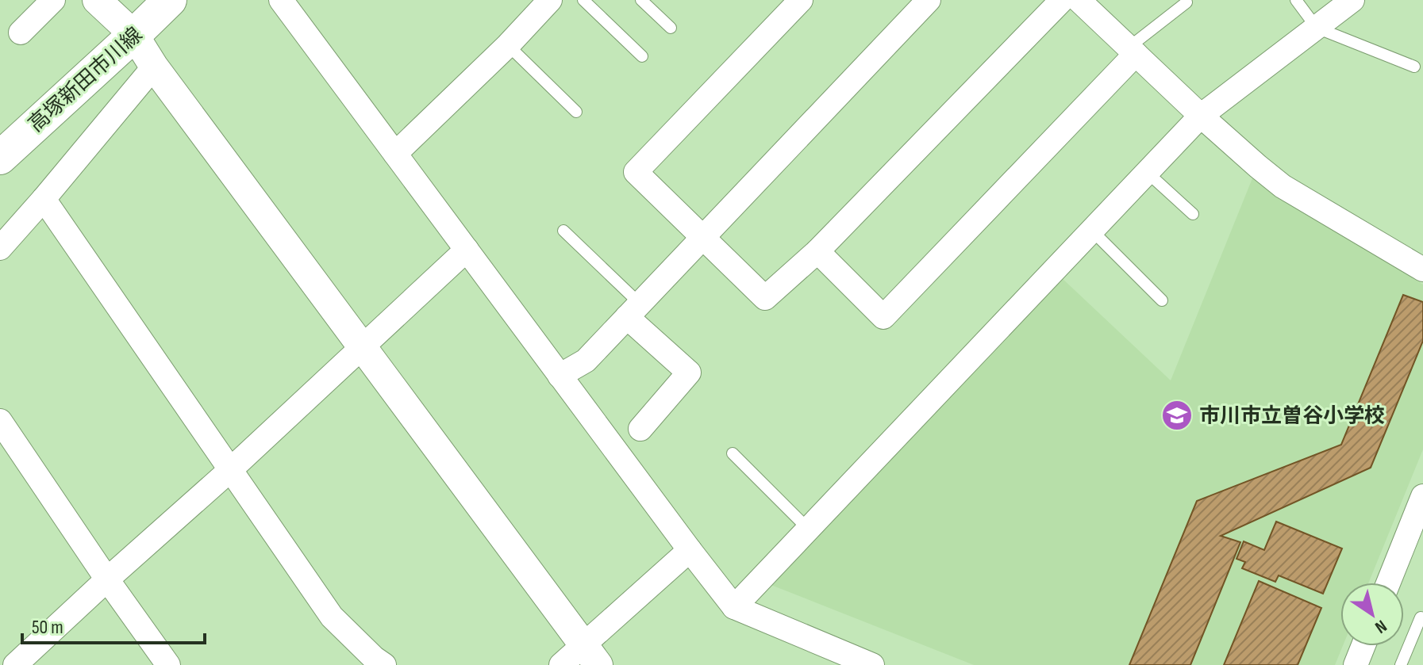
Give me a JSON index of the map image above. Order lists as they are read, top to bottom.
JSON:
{
  "streets": {
    "main road": ["高塚新田市川線"]
  },
  "places": {
    "school or university": ["市川市立曽谷小学校"]
  },
  "scale_bar": "50 m",
  "north": "bottom right"
}
